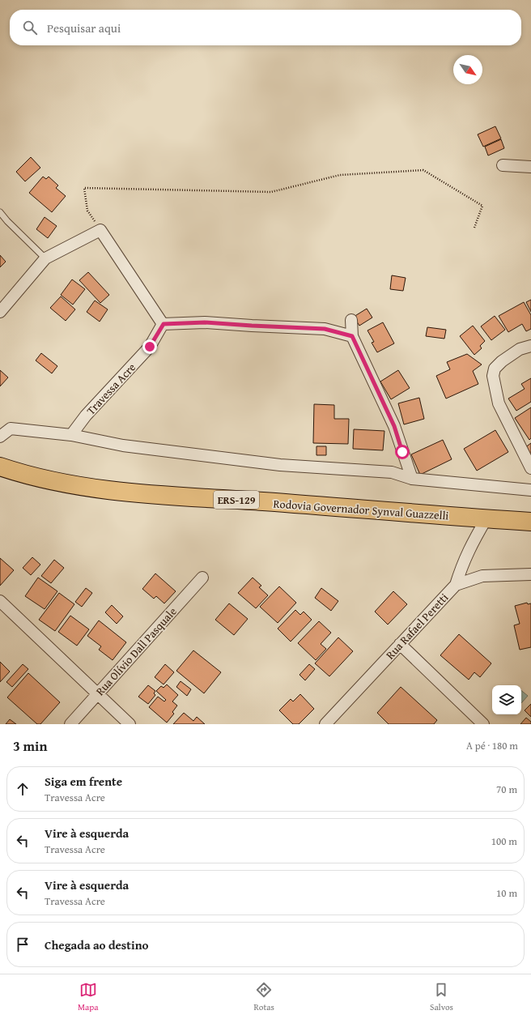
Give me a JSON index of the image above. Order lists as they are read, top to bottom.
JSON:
{
  "streets": {
    "main road": ["ERS-129", "Rodovia Governador Synval Guazzelli"],
    "street": ["Travessa Acre", "Rua Rafael Peretti", "Rua Olívio Dall Pasquale"]
  },
  "north": "bottom right",
  "page": {
    "search": "Pesquisar aqui",
    "heading": ["3 min", "A pé · 180 m"],
    "list": [
      ["Siga em frente", "Travessa Acre", "70 m"],
      ["Vire à esquerda", "Travessa Acre", "100 m"],
      ["Vire à esquerda", "Travessa Acre", "10 m"],
      "Chegada ao destino"
    ],
    "nav": ["Mapa", "Rotas", "Salvos"]
  }
}
